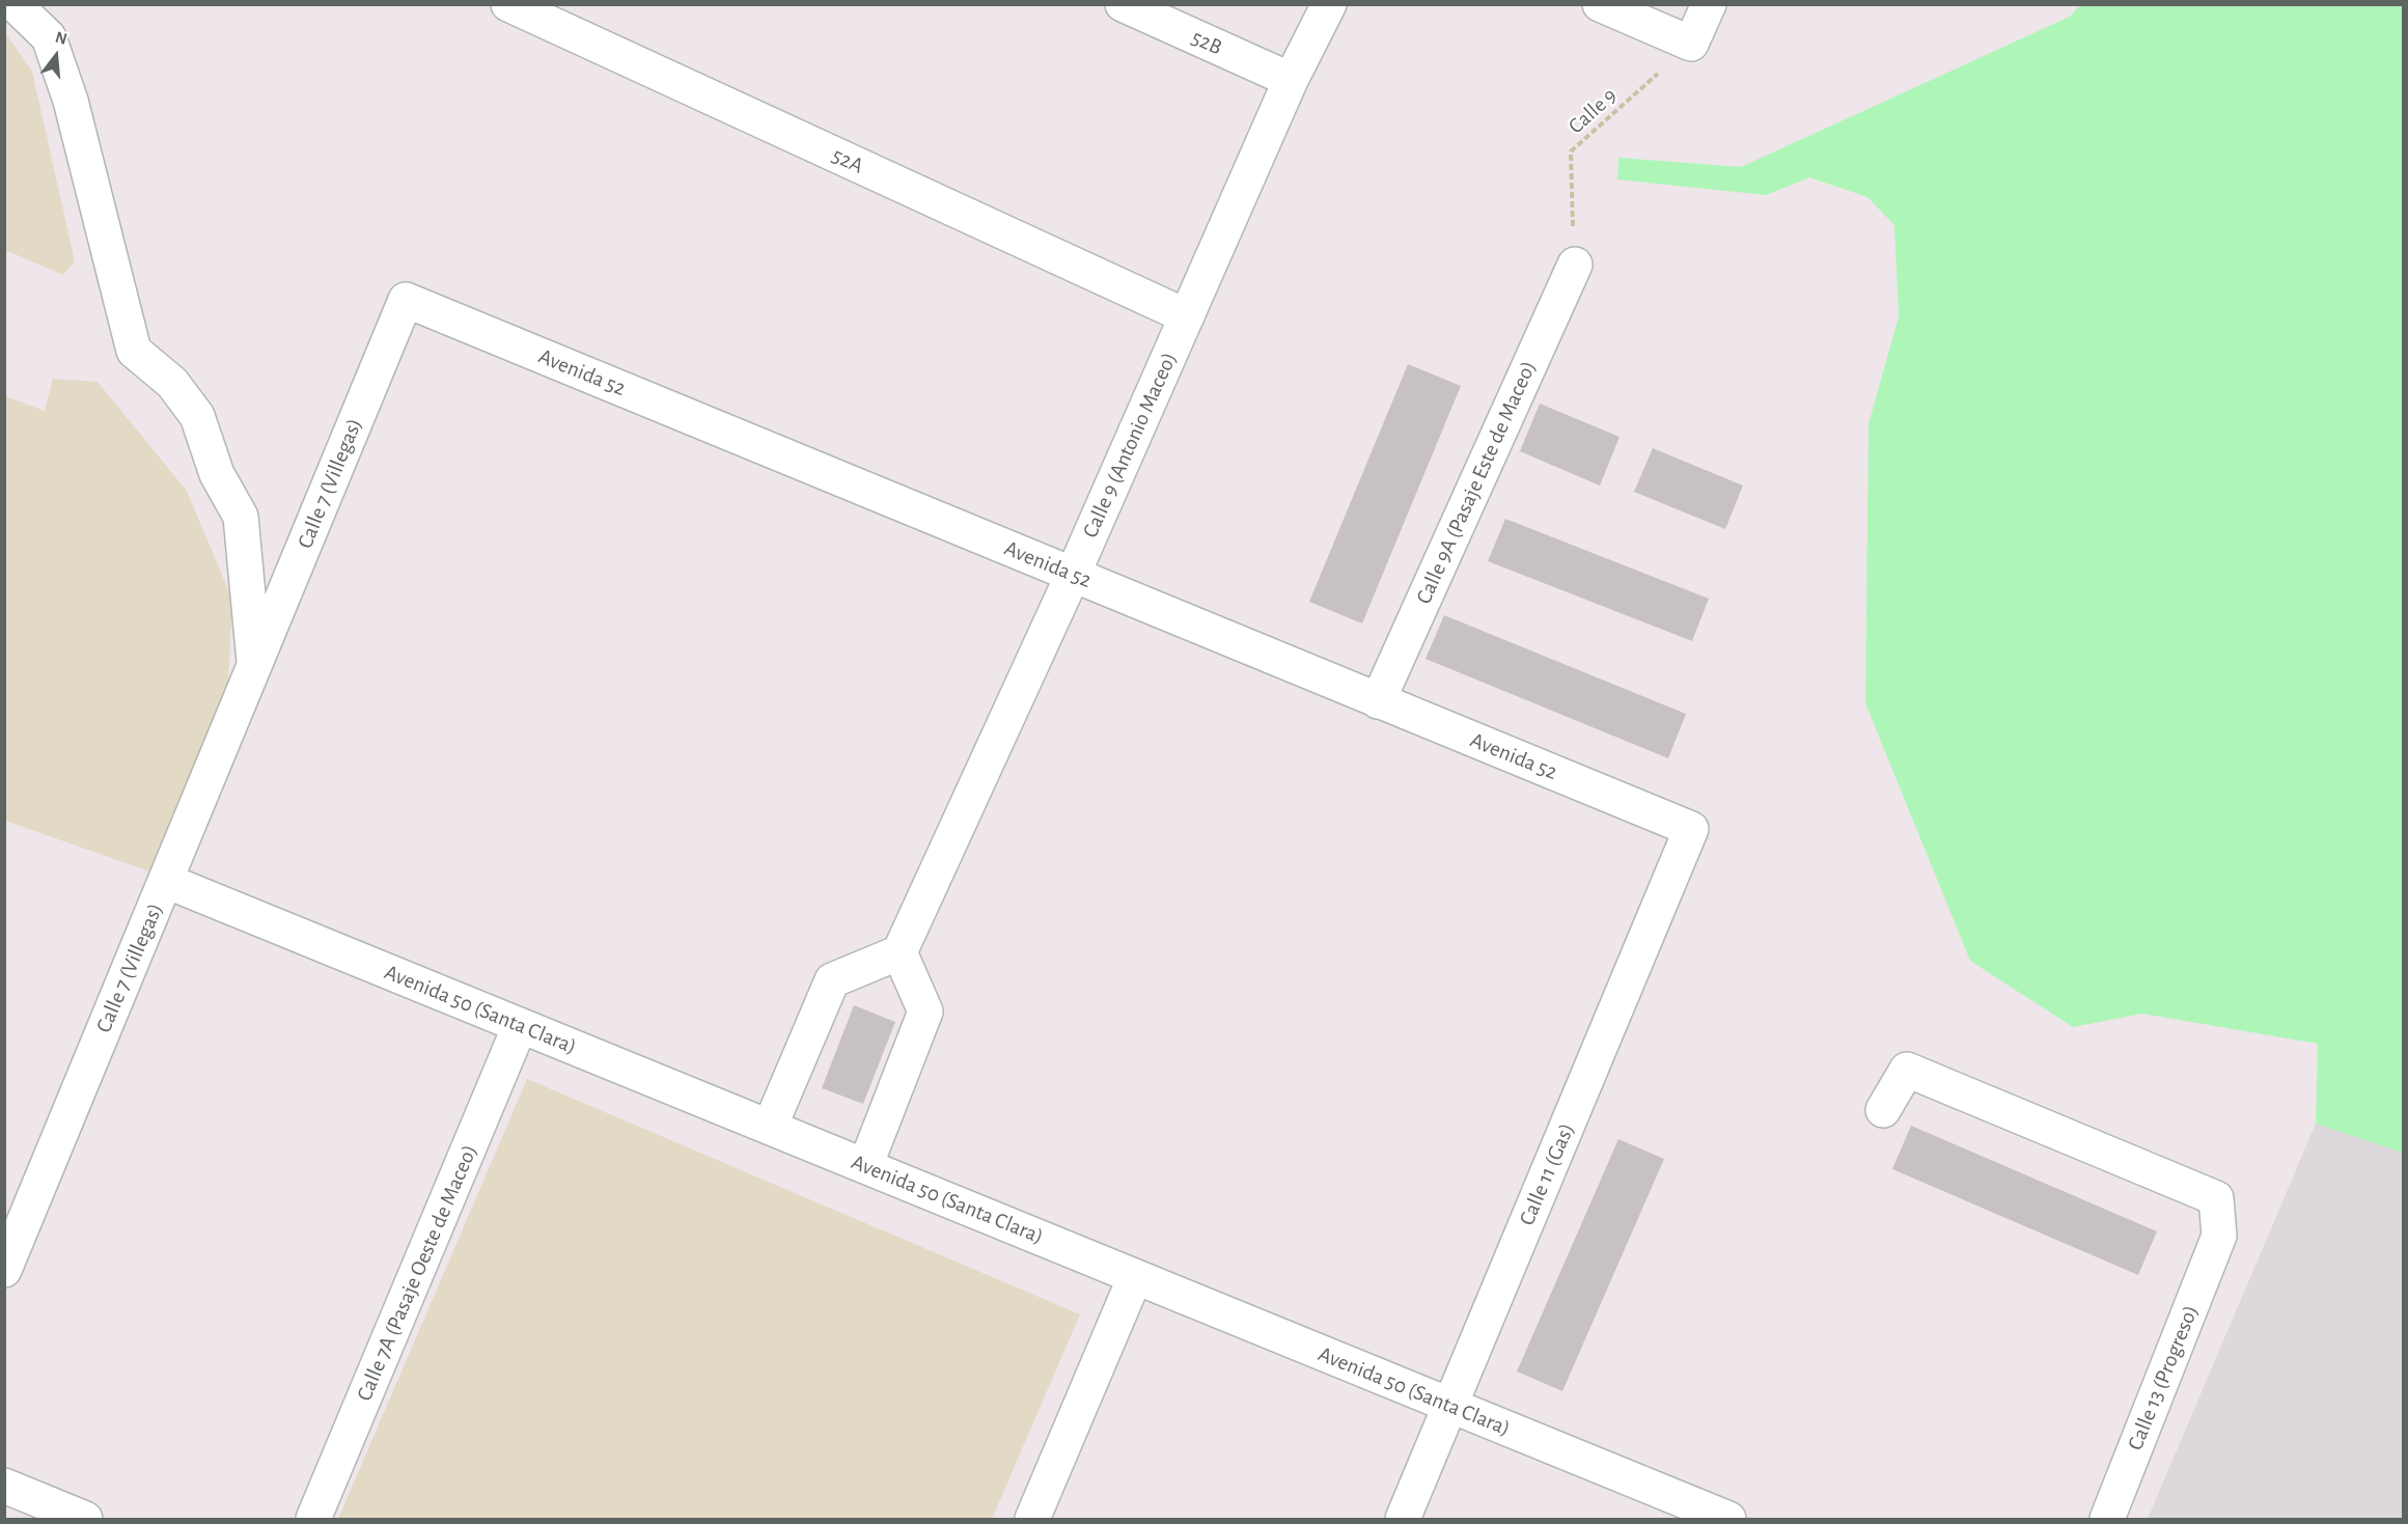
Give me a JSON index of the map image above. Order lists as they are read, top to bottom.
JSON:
{
  "streets": {
    "street": [
      "52B",
      "52A",
      "Avenida 52",
      "Calle 9 (Antonio Maceo)",
      "Calle 9A (Pasaje Este de Maceo)",
      "Calle 7 (Villegas)",
      "Avenida 50 (Santa Clara)",
      "Calle 11 (Gas)",
      "Calle 7A (Pasaje Oeste de Maceo)",
      "Calle 13 (Progreso)"
    ],
    "path": ["Calle 9"]
  },
  "crossings": [
    ["52B", "Calle 9 (Antonio Maceo)"],
    ["Calle 9", "Calle 9A (Pasaje Este de Maceo)"],
    ["52A", "Calle 9 (Antonio Maceo)"],
    ["Avenida 52", "Calle 9 (Antonio Maceo)"],
    ["Avenida 52", "Calle 9A (Pasaje Este de Maceo)"],
    ["Avenida 52", "Calle 7 (Villegas)"],
    ["Avenida 52", "Calle 11 (Gas)"],
    ["Calle 7 (Villegas)", "Avenida 50 (Santa Clara)"],
    ["Avenida 50 (Santa Clara)", "Calle 11 (Gas)"],
    ["Avenida 50 (Santa Clara)", "Calle 7A (Pasaje Oeste de Maceo)"]
  ],
  "north": "top"
}
